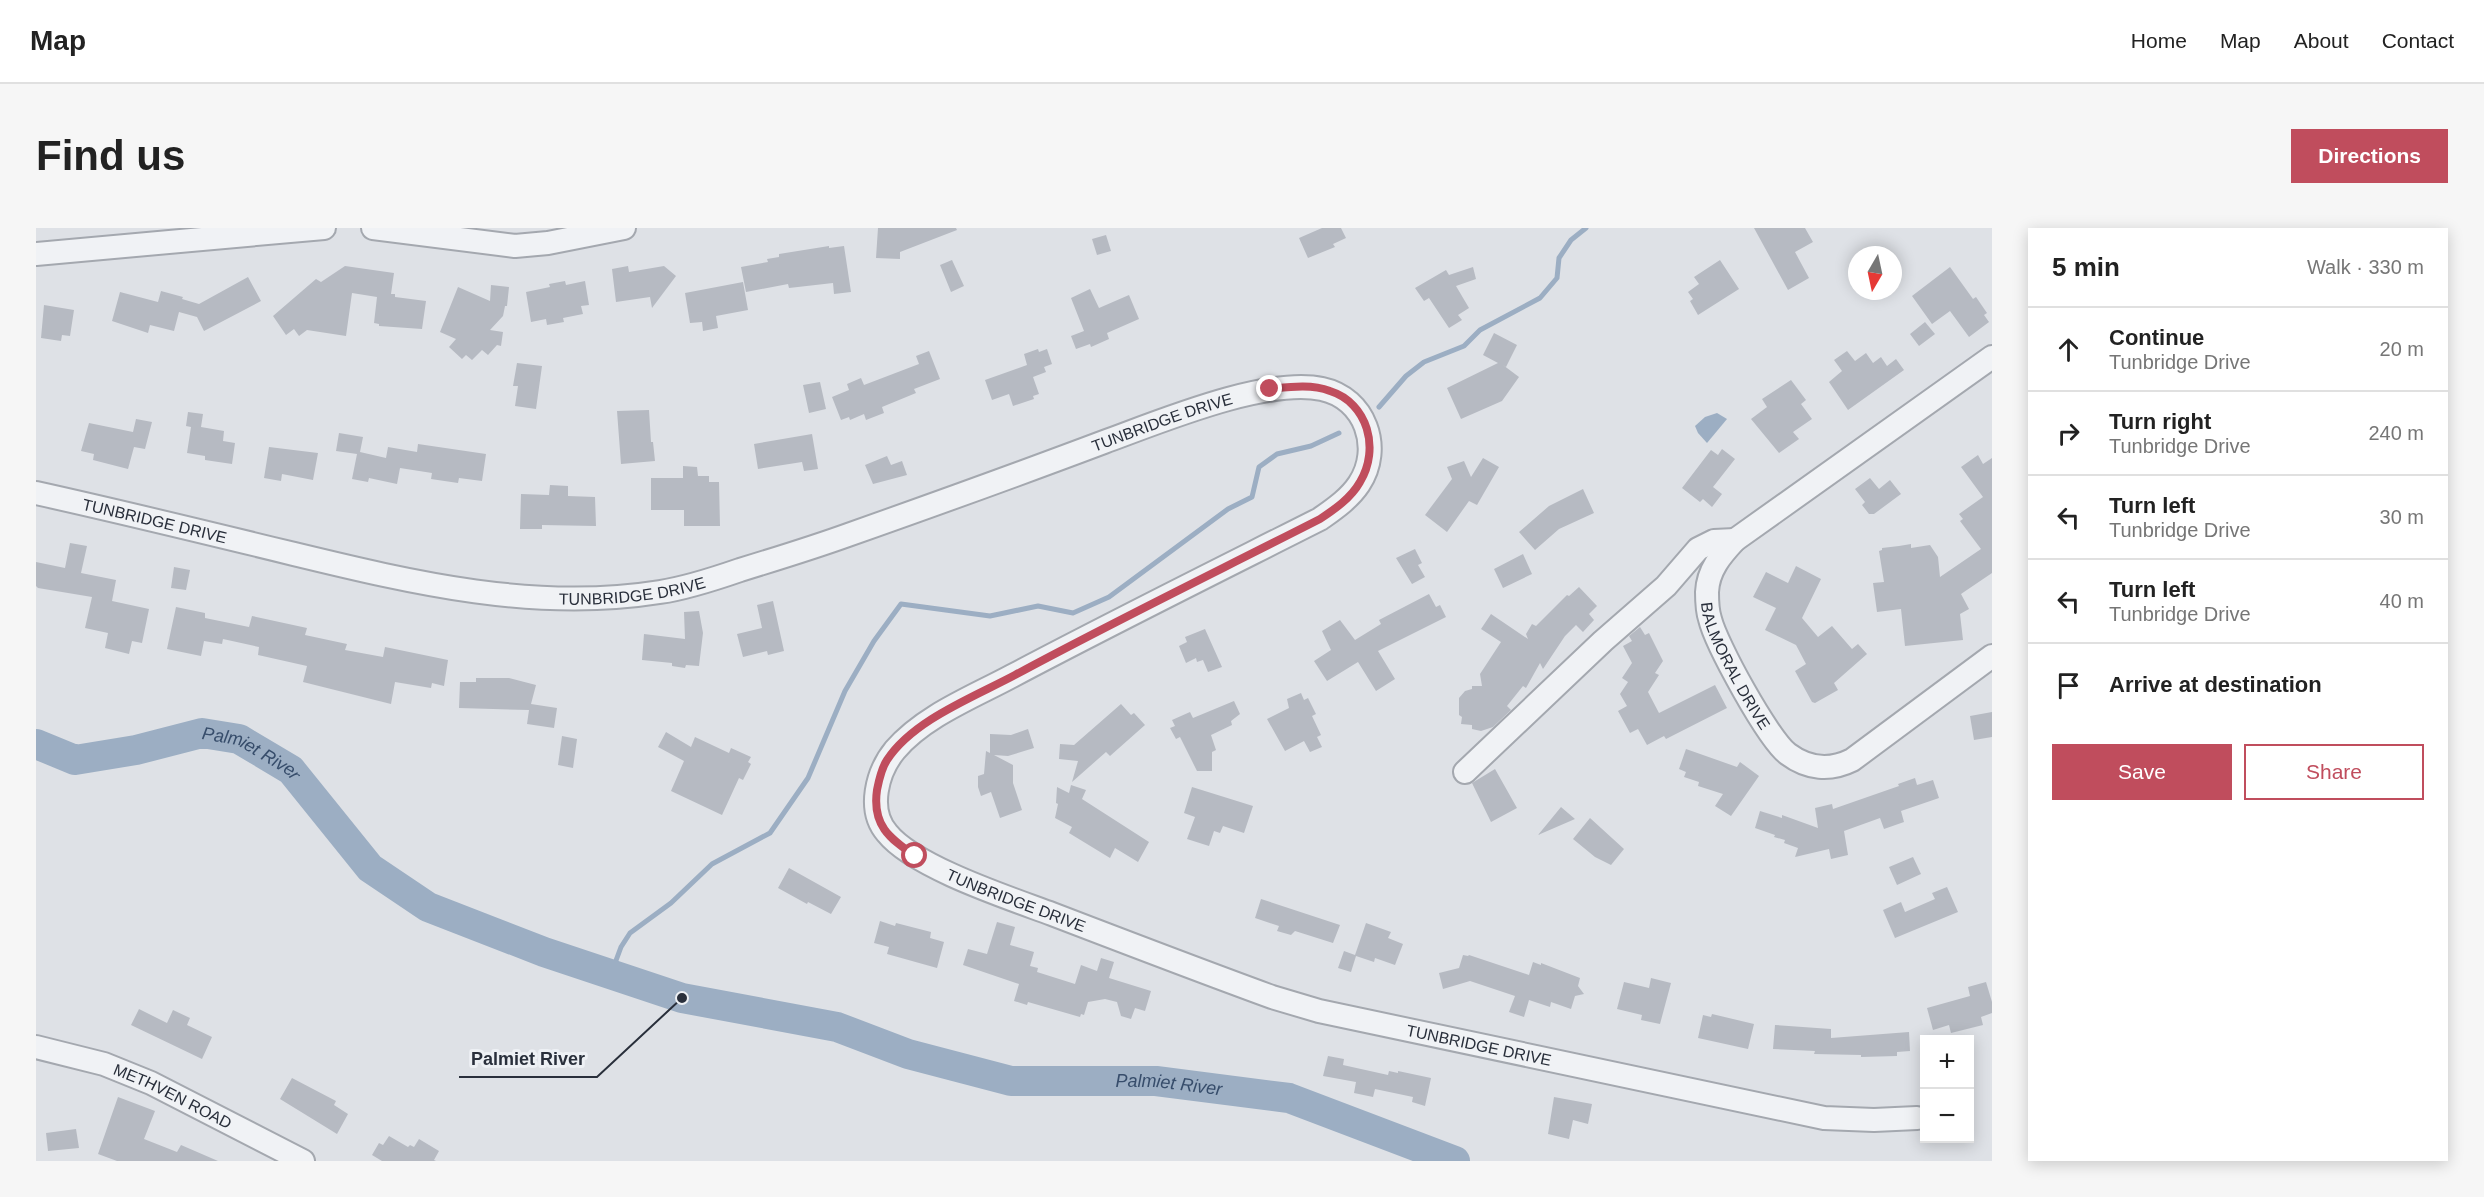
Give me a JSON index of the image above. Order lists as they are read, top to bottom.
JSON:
{
  "streets": {
    "street": ["TUNBRIDGE DRIVE", "BALMORAL DRIVE", "METHVEN ROAD"]
  },
  "water": ["Palmiet River"],
  "places": ["Palmiet River"],
  "north": "bottom",
  "page": {
    "header": "Map",
    "nav": [
      "Home",
      "Map",
      "About",
      "Contact"
    ],
    "buttons": [
      "Directions",
      ["Save", "Share"]
    ],
    "title": "Find us",
    "heading": ["5 min", "Walk · 330 m"],
    "list": [
      ["Continue", "Tunbridge Drive", "20 m"],
      ["Turn right", "Tunbridge Drive", "240 m"],
      ["Turn left", "Tunbridge Drive", "30 m"],
      ["Turn left", "Tunbridge Drive", "40 m"],
      "Arrive at destination"
    ],
    "map_buttons": ["+", "−"]
  }
}
